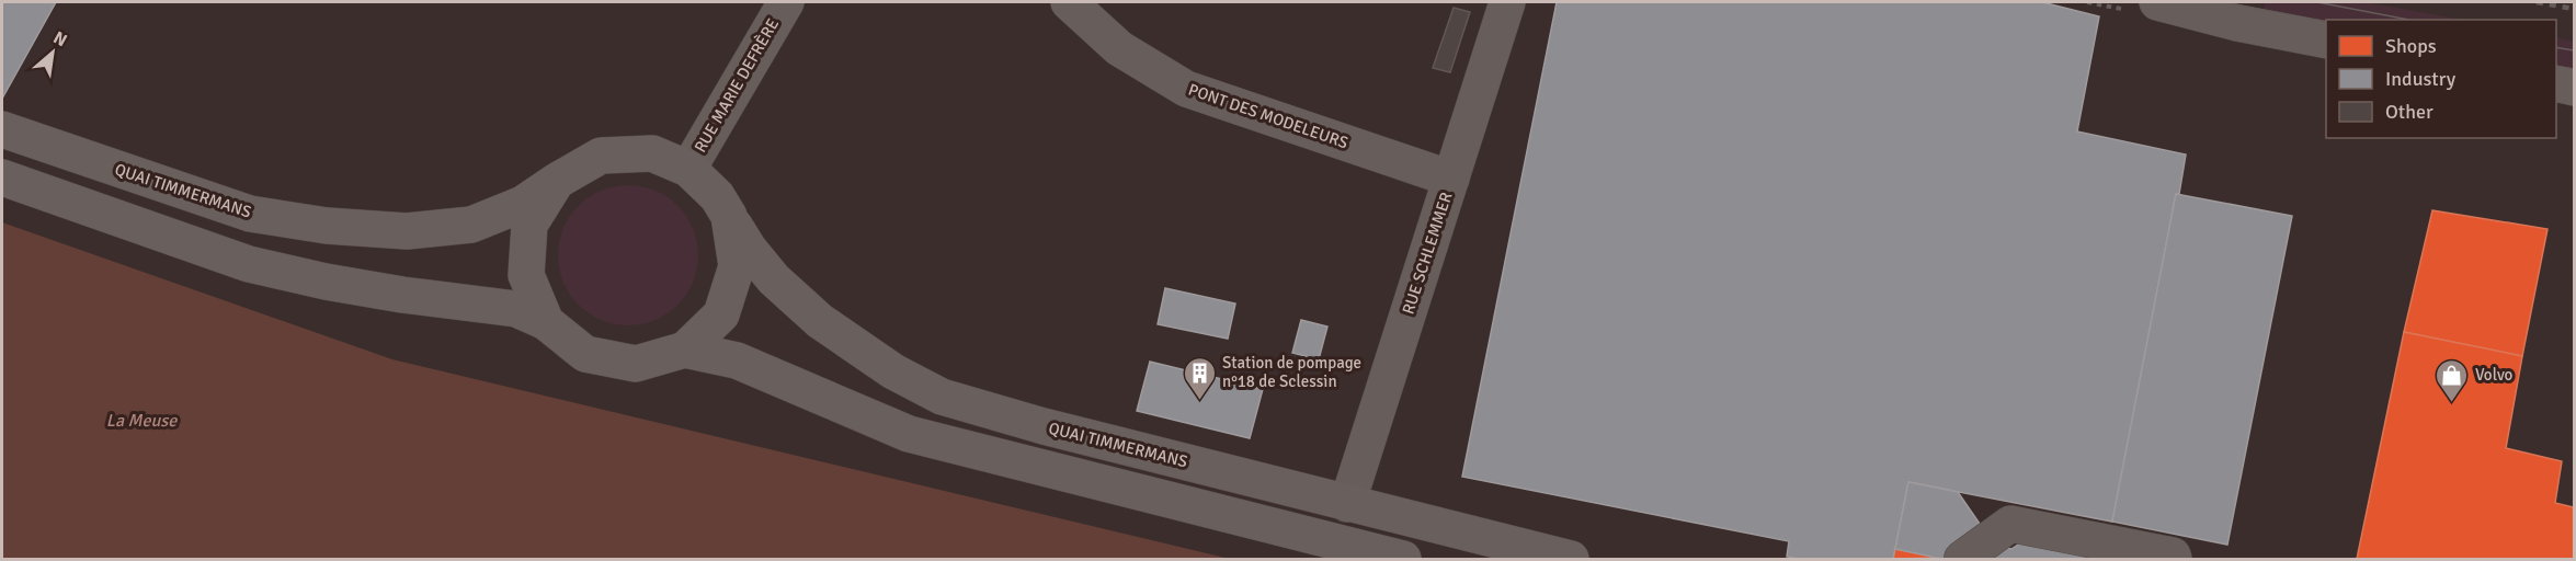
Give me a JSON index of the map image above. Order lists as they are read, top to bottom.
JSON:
{
  "streets": {
    "main road": ["QUAI TIMMERMANS"],
    "street": ["RUE MARIE DEFRÈRE", "PONT DES MODELEURS", "RUE SCHLEMMER"]
  },
  "crossings": [
    ["RUE MARIE DEFRÈRE", "QUAI TIMMERMANS"],
    ["PONT DES MODELEURS", "RUE SCHLEMMER"],
    ["QUAI TIMMERMANS", "RUE SCHLEMMER"]
  ],
  "water": ["La Meuse"],
  "places": {
    "building": ["Station de pompage n°18 de Sclessin"],
    "shop": ["Volvo"]
  },
  "legend": ["Shops", "Industry", "Other"],
  "north": "top right"
}
